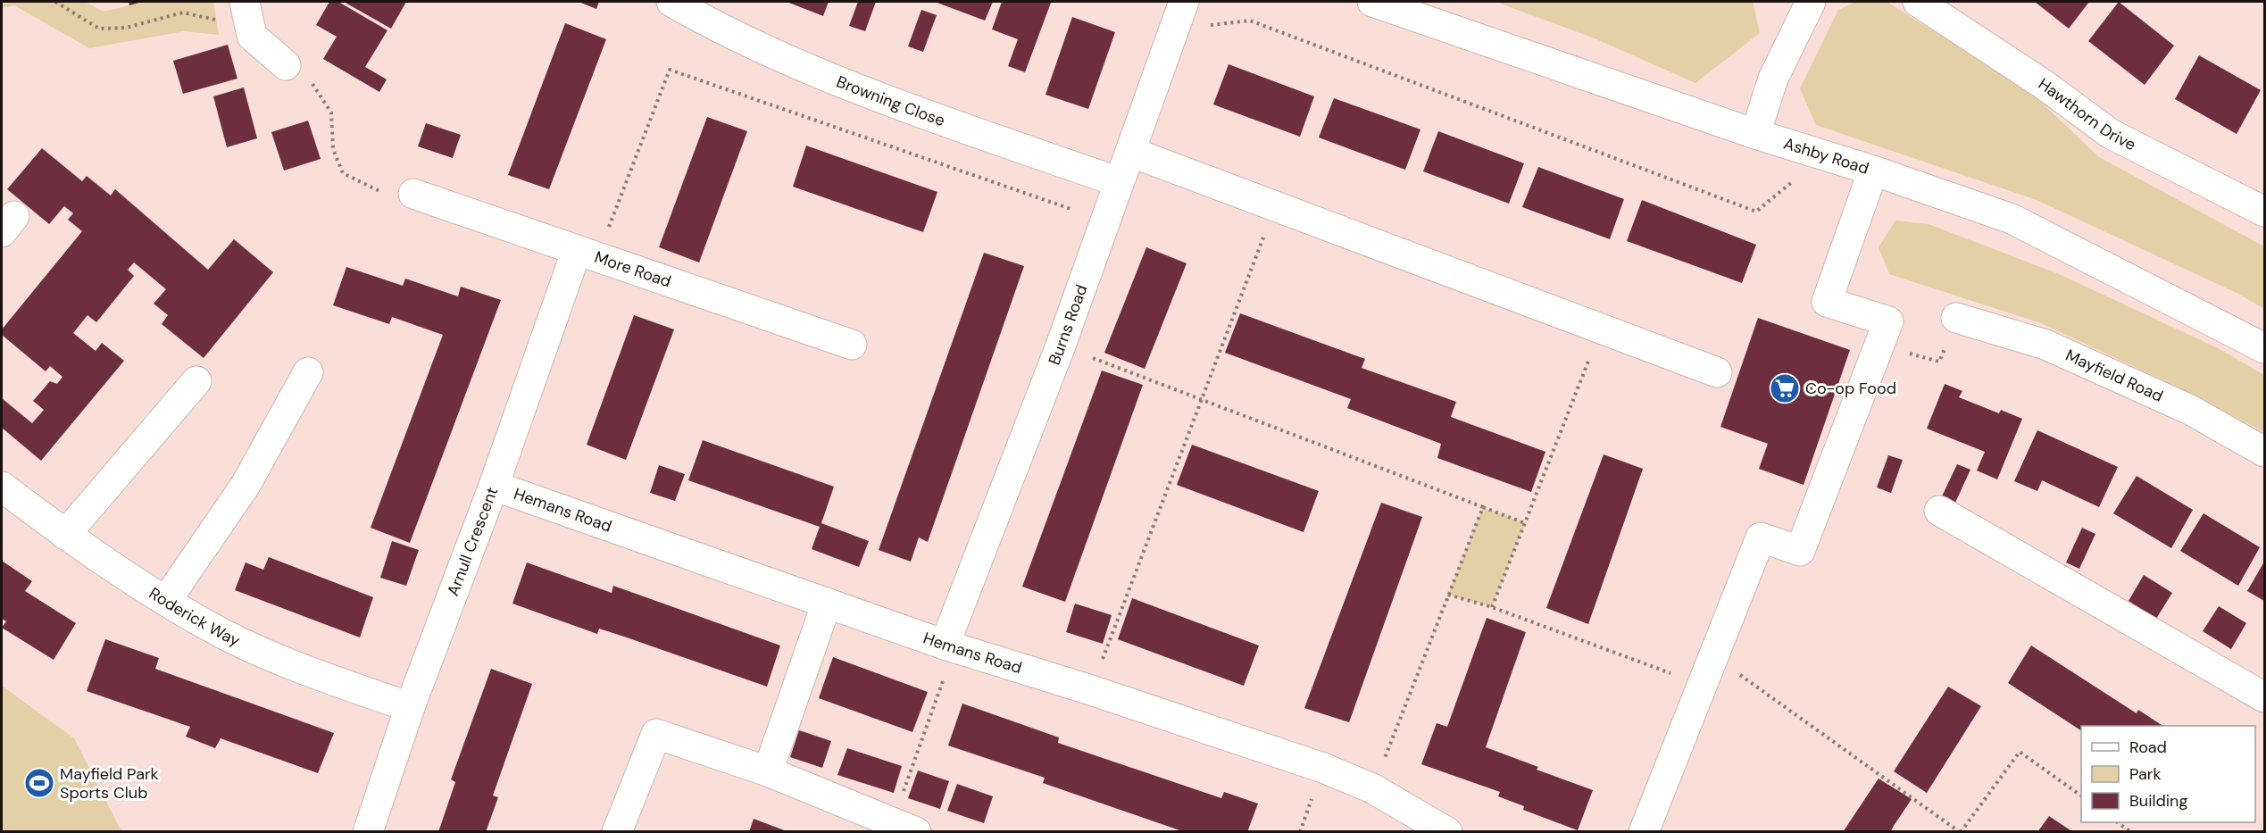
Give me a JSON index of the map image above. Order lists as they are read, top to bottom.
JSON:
{
  "streets": {
    "street": [
      "Browning Close",
      "Hawthorn Drive",
      "Ashby Road",
      "More Road",
      "Burns Road",
      "Mayfield Road",
      "Hemans Road",
      "Arnull Crescent",
      "Roderick Way"
    ]
  },
  "crossings": [
    ["Browning Close", "Burns Road"],
    ["More Road", "Arnull Crescent"],
    ["Burns Road", "Hemans Road"],
    ["Hemans Road", "Arnull Crescent"],
    ["Arnull Crescent", "Roderick Way"]
  ],
  "places": {
    "supermarket": ["Co-op Food"],
    "sports": ["Mayfield Park Sports Club"]
  },
  "legend": ["Road", "Park", "Building"]
}
